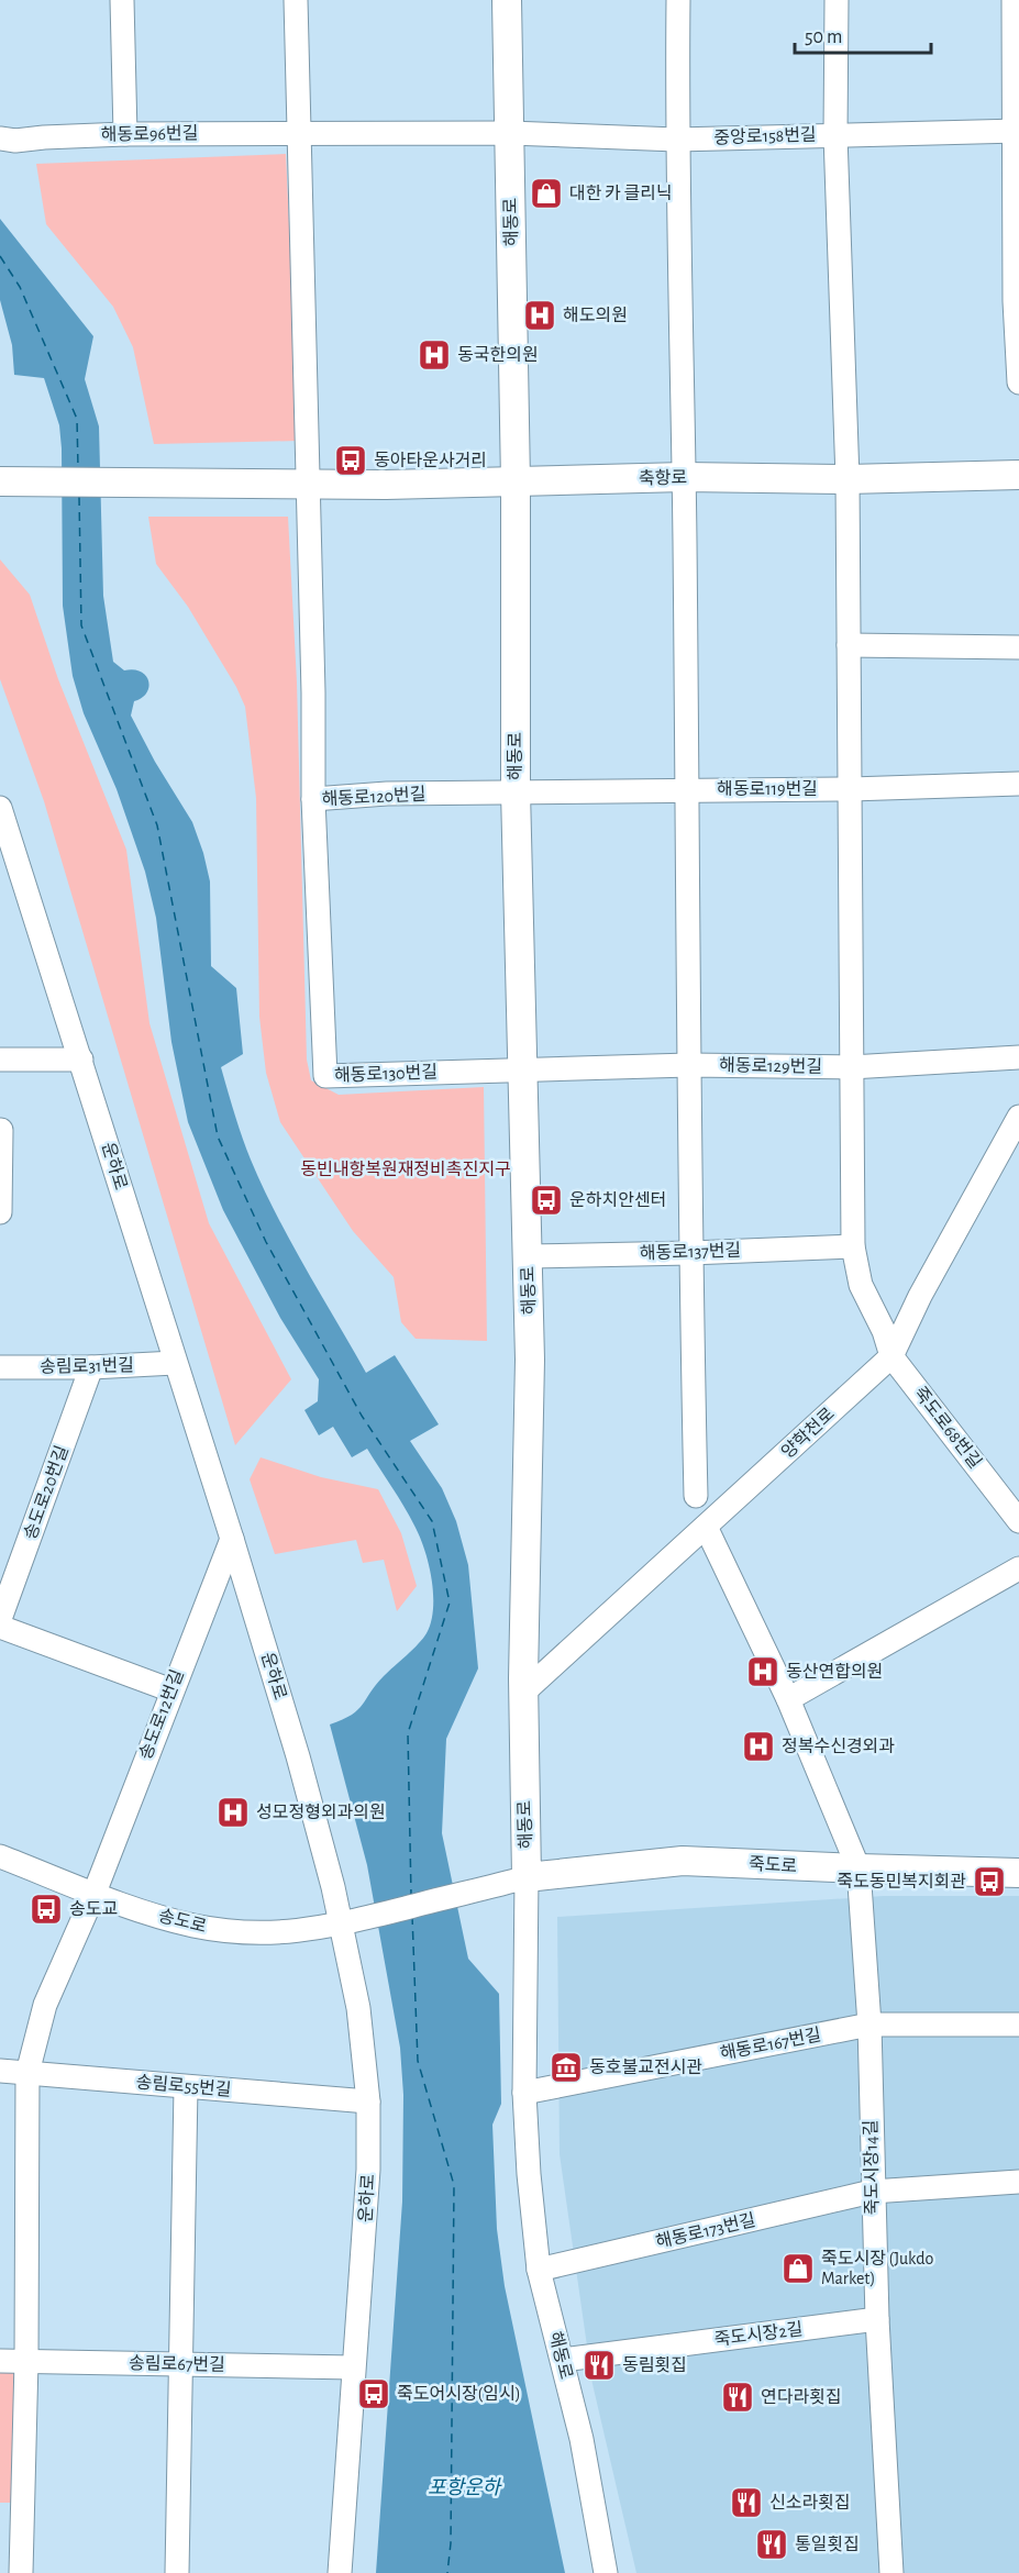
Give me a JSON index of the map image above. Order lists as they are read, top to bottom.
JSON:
{
  "streets": {
    "main road": ["해동로", "축항로", "죽도로"],
    "street": [
      "해동로96번길",
      "중앙로158번길",
      "해동로119번길",
      "해동로120번길",
      "해동로129번길",
      "해동로130번길",
      "운하로",
      "해동로137번길",
      "송림로31번길",
      "죽도로68번길",
      "양학천로",
      "송도로20번길",
      "송도로12번길",
      "송도로",
      "해동로167번길",
      "송림로55번길",
      "죽도시장14길",
      "해동로173번길",
      "죽도시장2길",
      "송림로67번길"
    ]
  },
  "crossings": [
    ["해동로96번길", "중앙로158번길"],
    ["해동로96번길", "해동로"],
    ["중앙로158번길", "해동로"],
    ["중앙로158번길", "죽도로68번길"],
    ["해동로", "축항로"],
    ["해동로", "해동로119번길"],
    ["해동로", "해동로120번길"],
    ["해동로", "해동로129번길"],
    ["해동로", "해동로130번길"],
    ["해동로", "해동로137번길"],
    ["해동로", "양학천로"],
    ["해동로", "죽도로"],
    ["해동로", "송도로"],
    ["해동로", "해동로167번길"],
    ["해동로", "해동로173번길"],
    ["해동로", "죽도시장2길"],
    ["축항로", "죽도로68번길"],
    ["해동로119번길", "해동로120번길"],
    ["해동로119번길", "죽도로68번길"],
    ["해동로120번길", "해동로130번길"],
    ["해동로129번길", "해동로130번길"],
    ["해동로129번길", "죽도로68번길"],
    ["운하로", "송림로31번길"],
    ["운하로", "송도로12번길"],
    ["운하로", "송도로"],
    ["운하로", "송림로55번길"],
    ["운하로", "송림로67번길"],
    ["해동로137번길", "죽도로68번길"],
    ["송림로31번길", "송도로20번길"],
    ["죽도로68번길", "양학천로"],
    ["양학천로", "죽도시장14길"],
    ["송도로12번길", "송도로"],
    ["송도로12번길", "송림로55번길"],
    ["송도로12번길", "송림로67번길"],
    ["죽도로", "송도로"],
    ["죽도로", "죽도시장14길"],
    ["해동로167번길", "죽도시장14길"],
    ["죽도시장14길", "해동로173번길"],
    ["죽도시장14길", "죽도시장2길"]
  ],
  "water": ["포항운하"],
  "parks": ["동빈내항복원재정비촉진지구"],
  "places": {
    "shop": ["대한 카 클리닉", "죽도시장 (Jukdo Market)"],
    "hospital": [
      "해도의원",
      "동국한의원",
      "동산연합의원",
      "정복수신경외과",
      "성모정형외과의원"
    ],
    "bus stop": [
      "동아타운사거리",
      "운하치안센터",
      "죽도동민복지회관",
      "송도교",
      "죽도어시장(임시)"
    ],
    "museum": ["동호불교전시관"],
    "restaurant": [
      "동림횟집",
      "연다라횟집",
      "신소라횟집",
      "통일횟집"
    ]
  },
  "scale_bar": "50 m"
}
